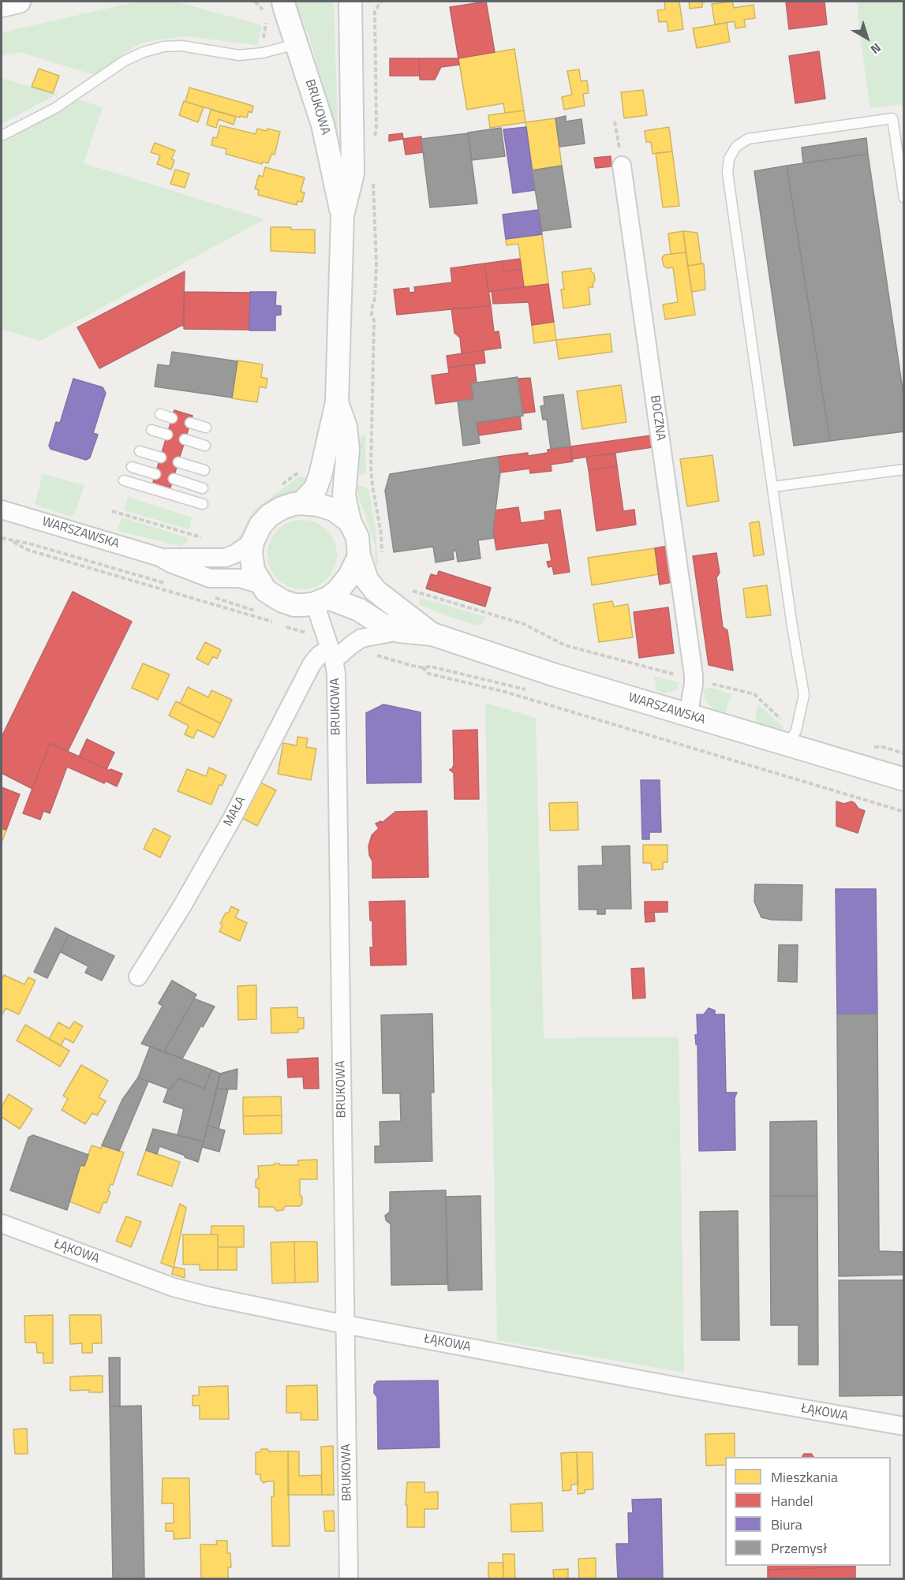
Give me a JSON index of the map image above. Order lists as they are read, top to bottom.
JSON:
{
  "streets": {
    "street": [
      "BRUKOWA",
      "BOCZNA",
      "WARSZAWSKA",
      "MAŁA",
      "ŁĄKOWA"
    ]
  },
  "crossings": [
    ["BRUKOWA", "WARSZAWSKA"],
    ["BRUKOWA", "MAŁA"],
    ["BRUKOWA", "ŁĄKOWA"],
    ["BOCZNA", "WARSZAWSKA"],
    ["WARSZAWSKA", "MAŁA"]
  ],
  "legend": [
    "Mieszkania",
    "Handel",
    "Biura",
    "Przemysł"
  ],
  "north": "bottom right"
}
